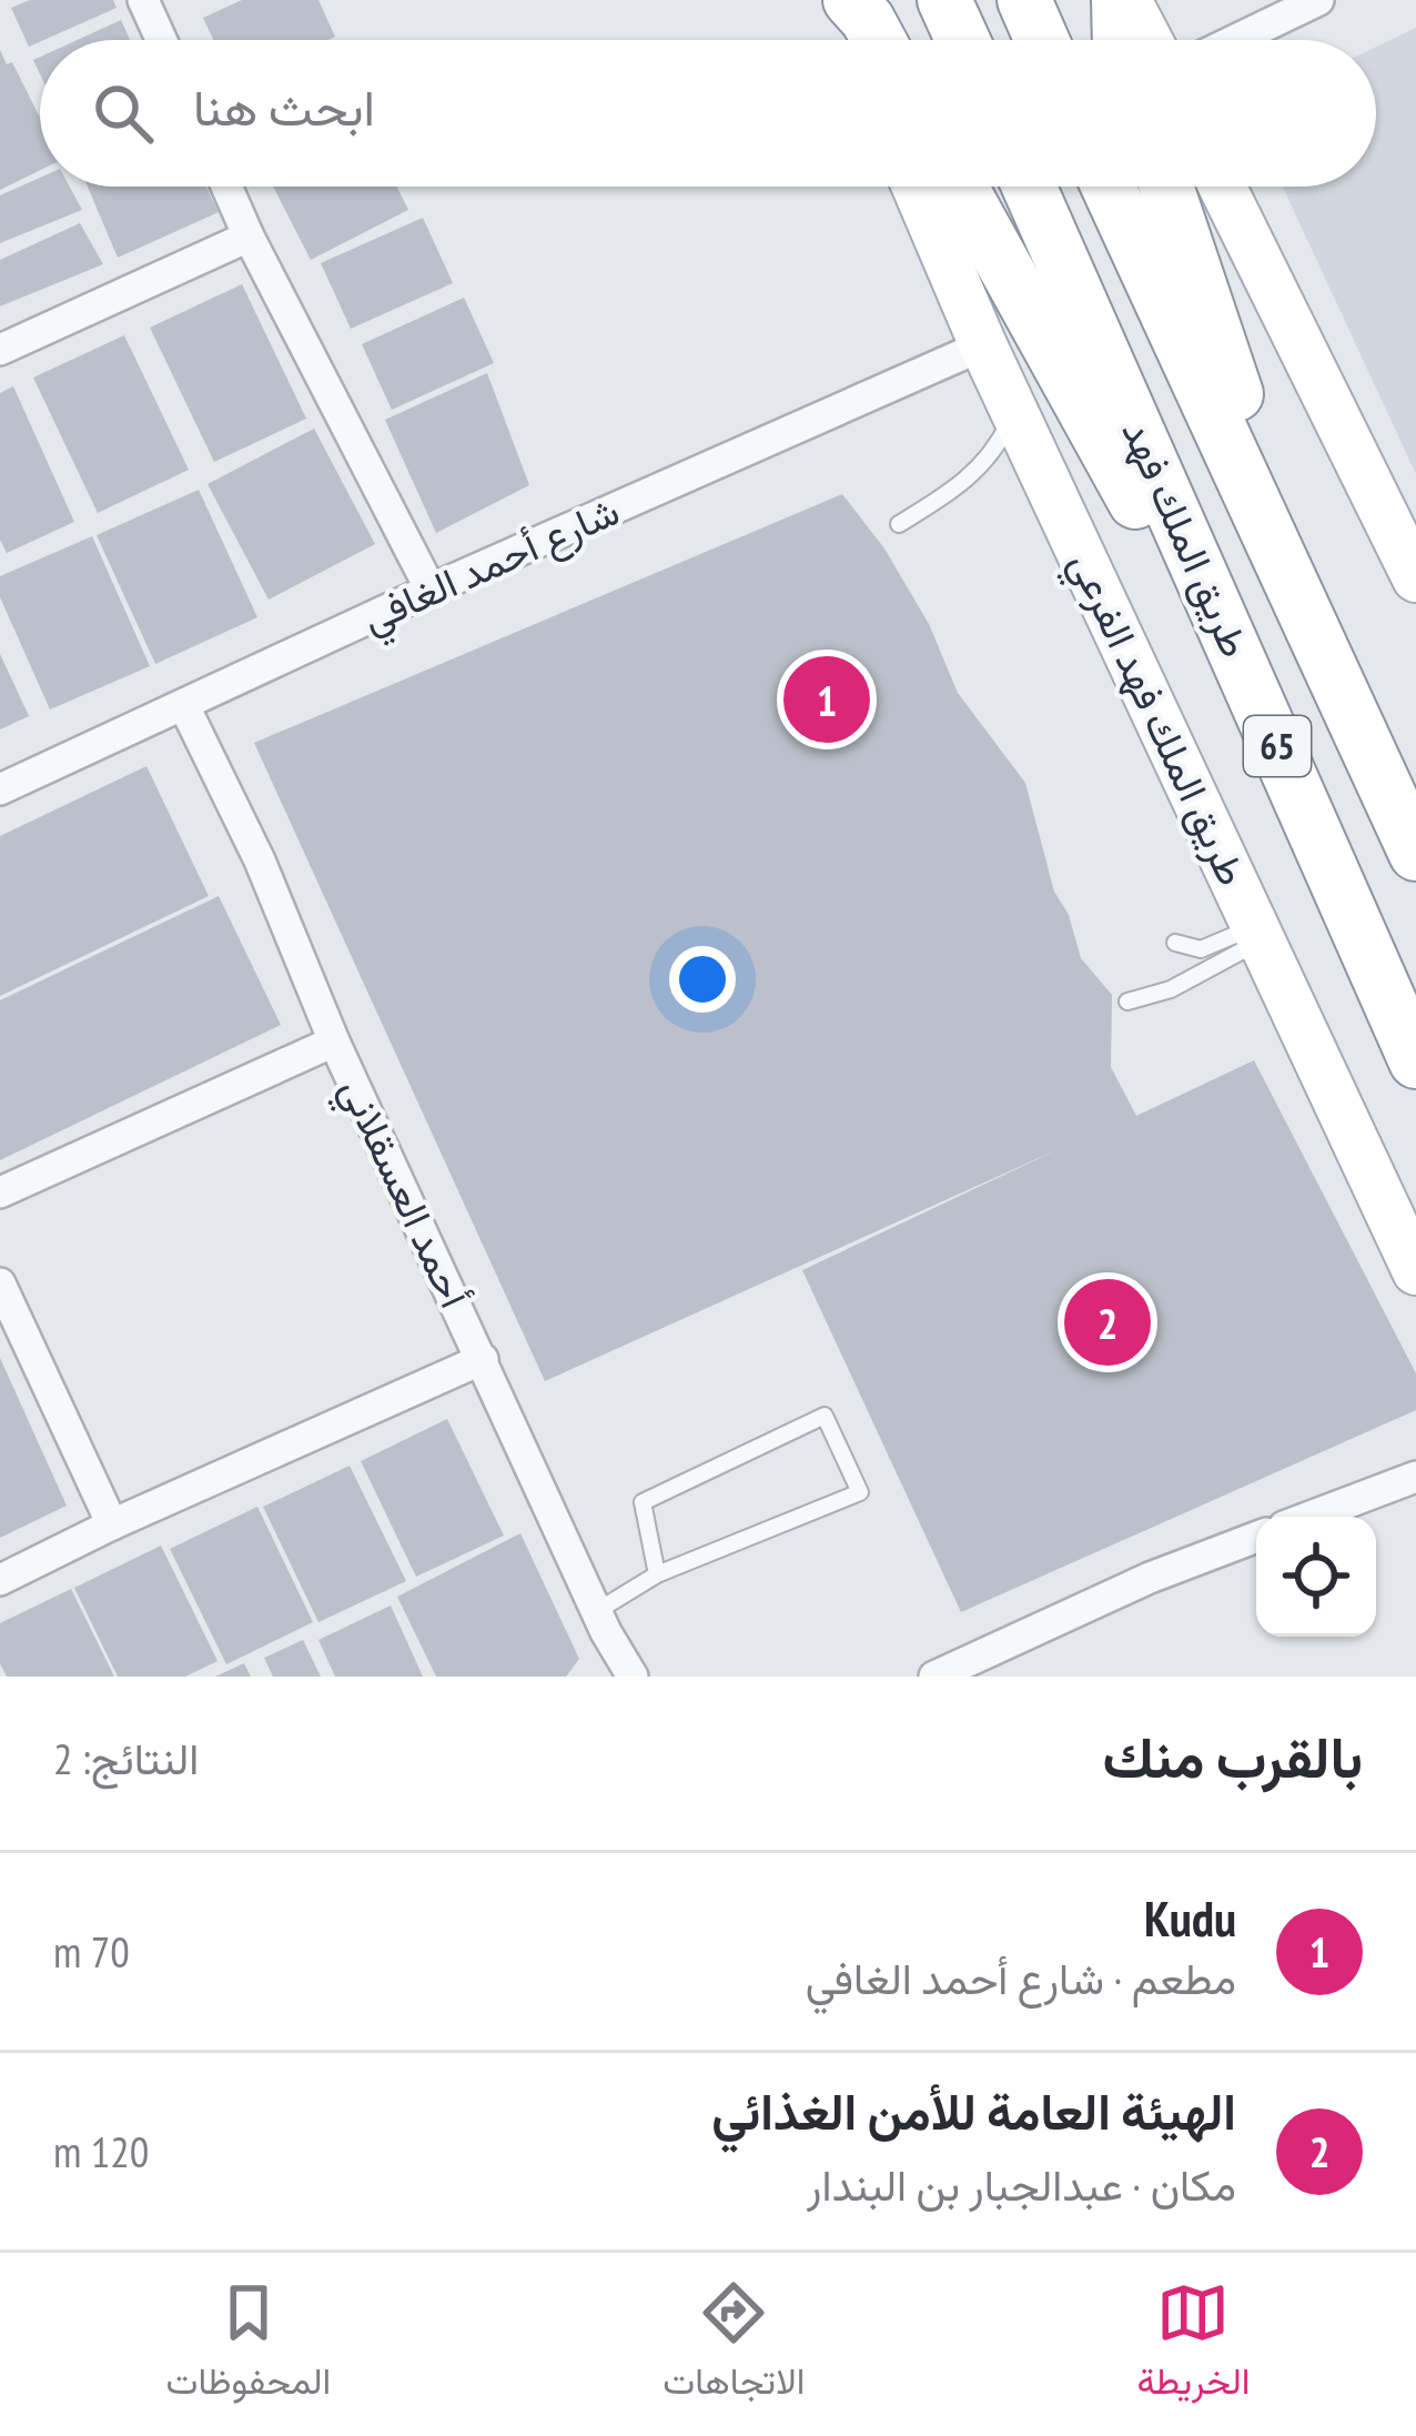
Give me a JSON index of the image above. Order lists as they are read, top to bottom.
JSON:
{
  "streets": {
    "highway": ["طريق الملك فهد", "65"],
    "main road": ["طريق الملك فهد الفرعي"],
    "street": ["شارع أحمد الغافي", "أحمد العسقلاني"]
  },
  "crossings": [
    ["شارع أحمد الغافي", "طريق الملك فهد الفرعي"],
    ["شارع أحمد الغافي", "أحمد العسقلاني"]
  ],
  "page": {
    "search": "ابحث هنا",
    "pins": ["1", "2"],
    "heading": ["بالقرب منك", "النتائج: 2"],
    "list": [
      {
        "mark": "1",
        "name": "Kudu",
        "note": "مطعم · شارع أحمد الغافي",
        "value": "70 m"
      },
      {
        "mark": "2",
        "name": "الهيئة العامة للأمن الغذائي",
        "note": "مكان · عبدالجبار بن البندار",
        "value": "120 m"
      }
    ],
    "nav": ["الخريطة", "الاتجاهات", "المحفوظات"]
  }
}
